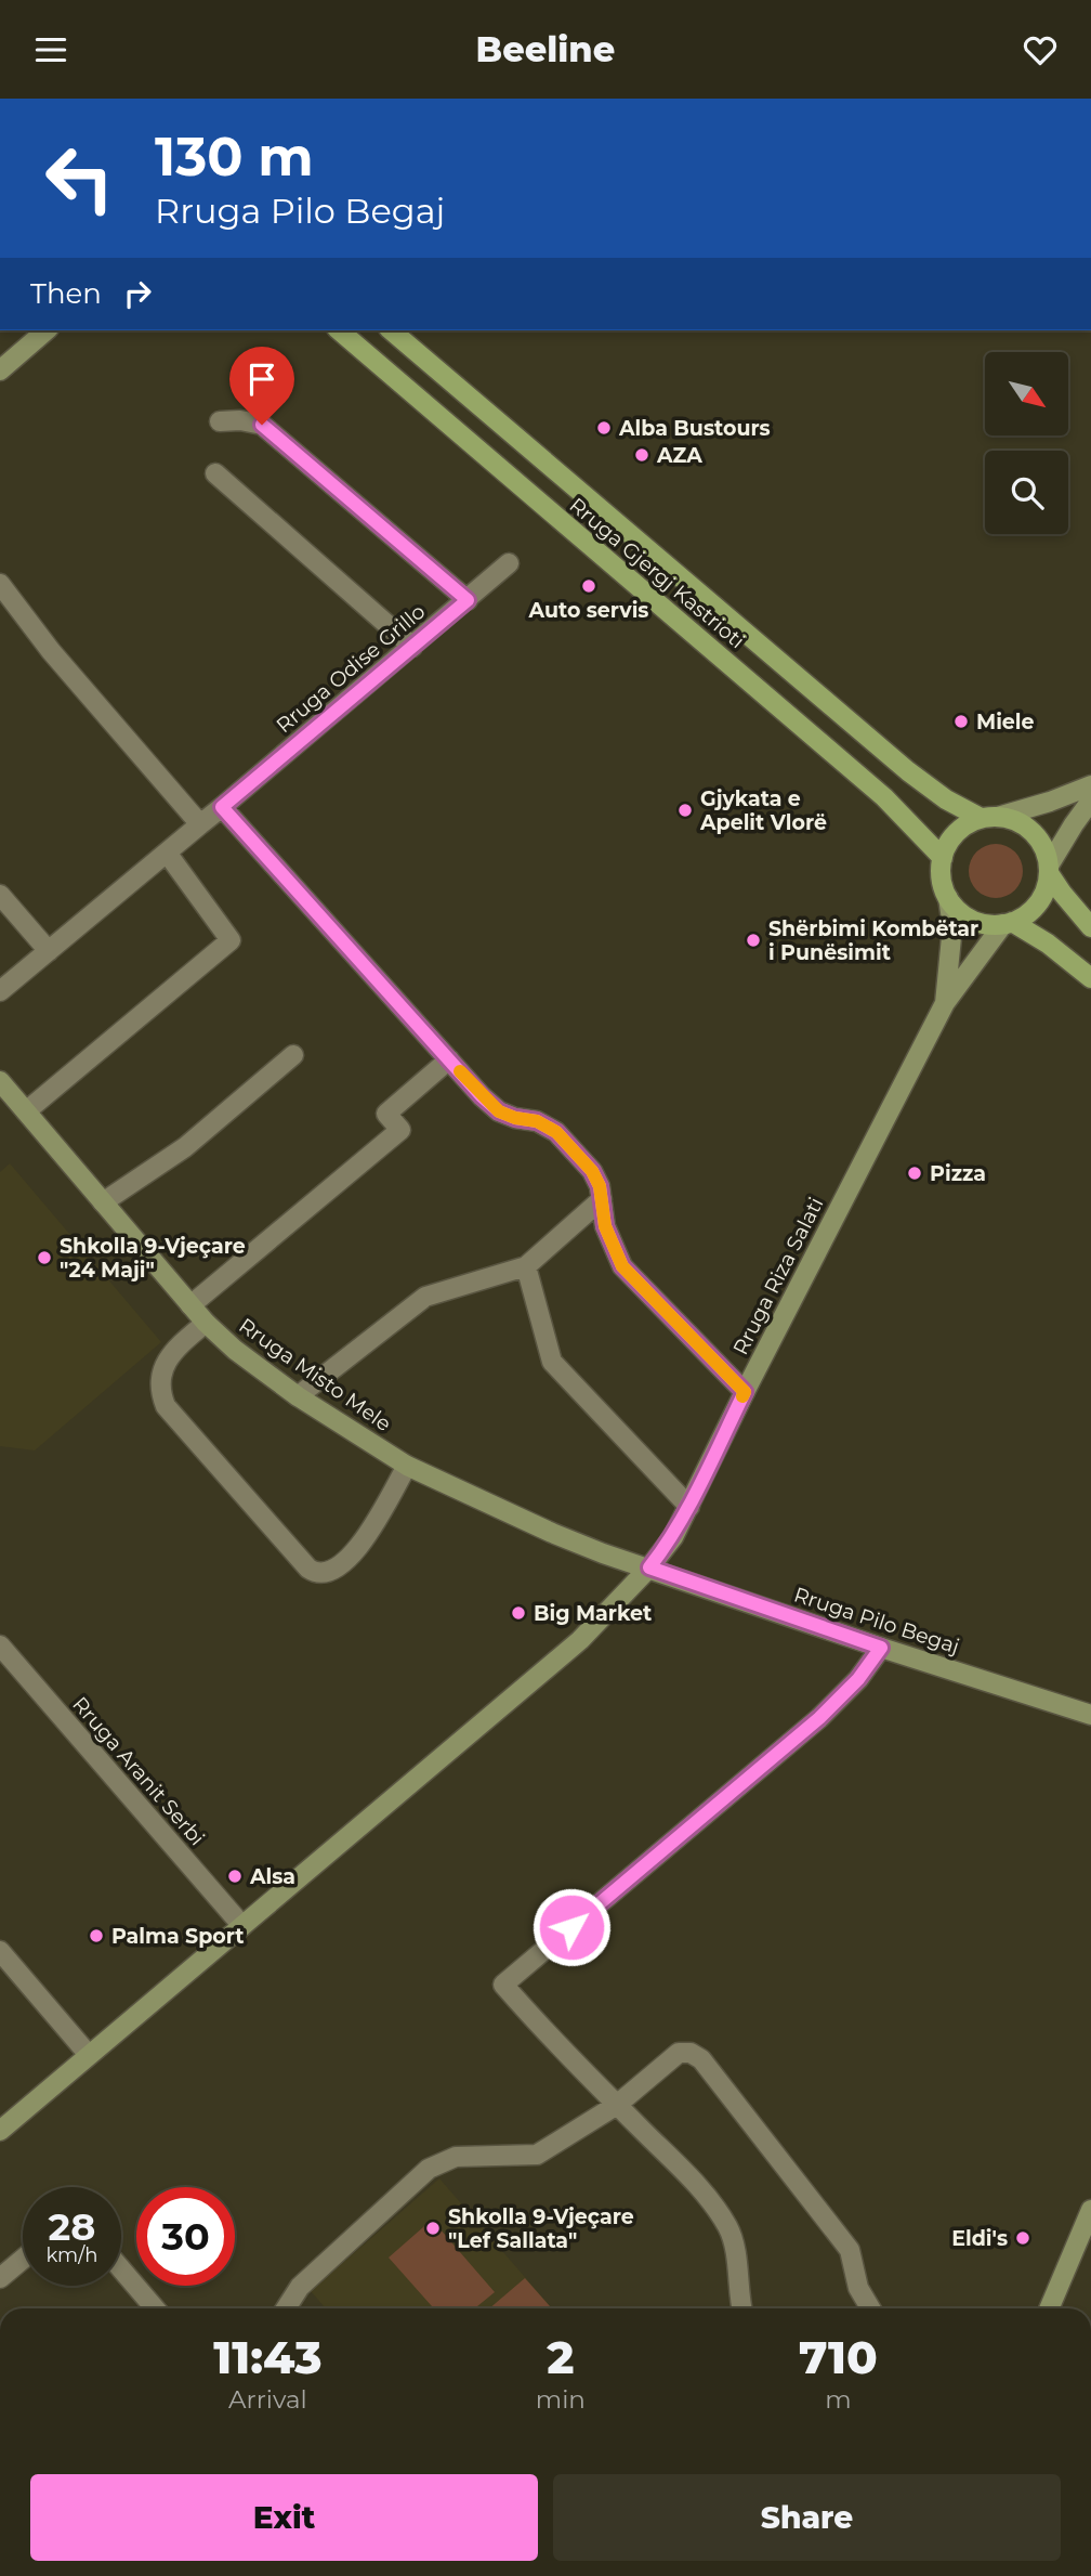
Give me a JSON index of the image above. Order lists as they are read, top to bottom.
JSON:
{
  "streets": {
    "main road": ["Rruga Gjergj Kastrioti"],
    "street": [
      "Rruga Odise Grillo",
      "Rruga Riza Salati",
      "Rruga Misto Mele",
      "Rruga Pilo Begaj",
      "Rruga Aranit Serbi"
    ]
  },
  "crossings": [
    ["Rruga Riza Salati", "Rruga Misto Mele"],
    ["Rruga Riza Salati", "Rruga Pilo Begaj"],
    ["Rruga Riza Salati", "Rruga Aranit Serbi"],
    ["Rruga Misto Mele", "Rruga Pilo Begaj"]
  ],
  "places": [
    "Alba Bustours",
    "AZA",
    "Auto servis",
    "Miele",
    "Gjykata e Apelit Vlorë",
    "Shërbimi Kombëtar i Punësimit",
    "Pizza",
    "Shkolla 9-Vjeçare \"24 Maji\"",
    "Big Market",
    "Alsa",
    "Palma Sport",
    "Shkolla 9-Vjeçare \"Lef Sallata\"",
    "Eldi's"
  ],
  "north": "bottom right",
  "page": {
    "header": "Beeline",
    "turn": ["130 m", "Rruga Pilo Begaj"],
    "then": "Then",
    "speed": "28 km/h",
    "limit": "30",
    "eta": [
      "11:43",
      "Arrival",
      "2",
      "min",
      "710",
      "m"
    ],
    "buttons": ["Exit", "Share"]
  }
}
